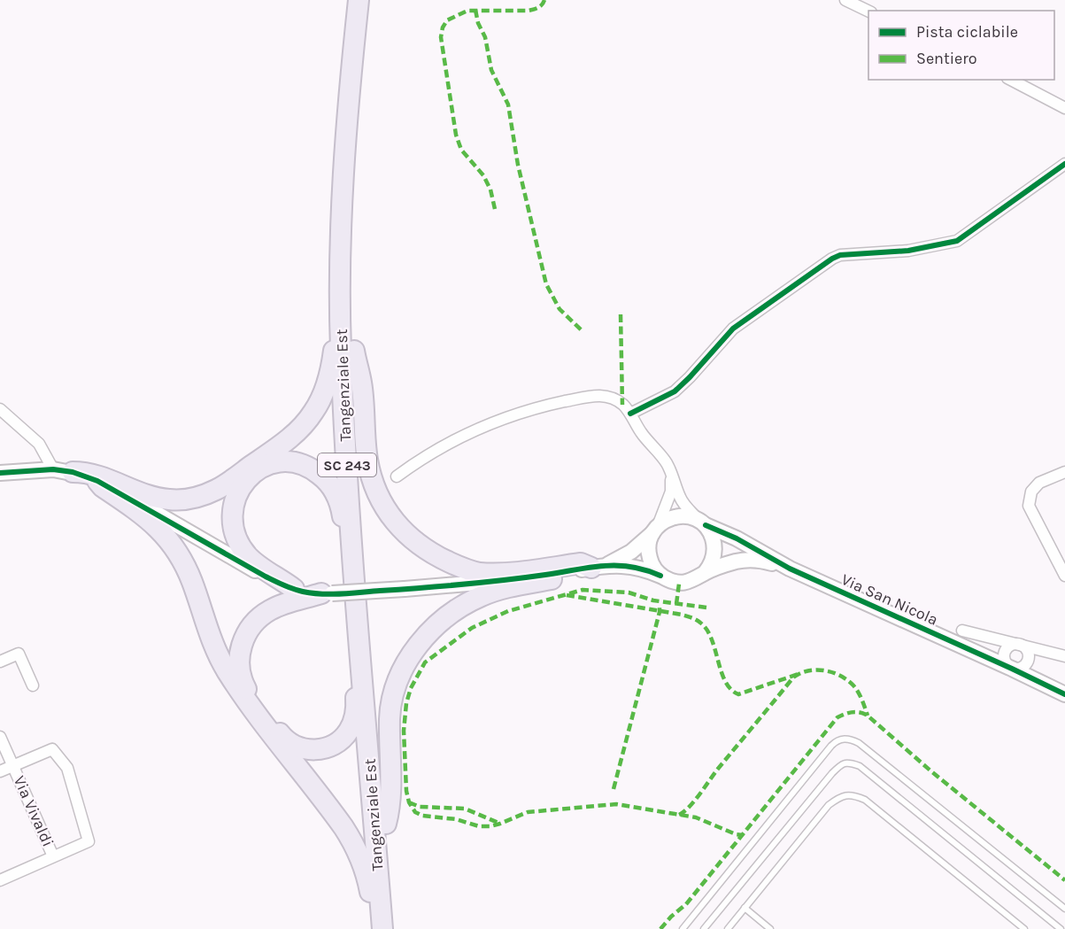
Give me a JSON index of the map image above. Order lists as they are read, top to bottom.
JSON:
{
  "streets": {
    "highway": ["Tangenziale Est", "SC 243"],
    "street": ["Via San Nicola", "Via Vivaldi"]
  },
  "legend": ["Pista ciclabile", "Sentiero"]
}
